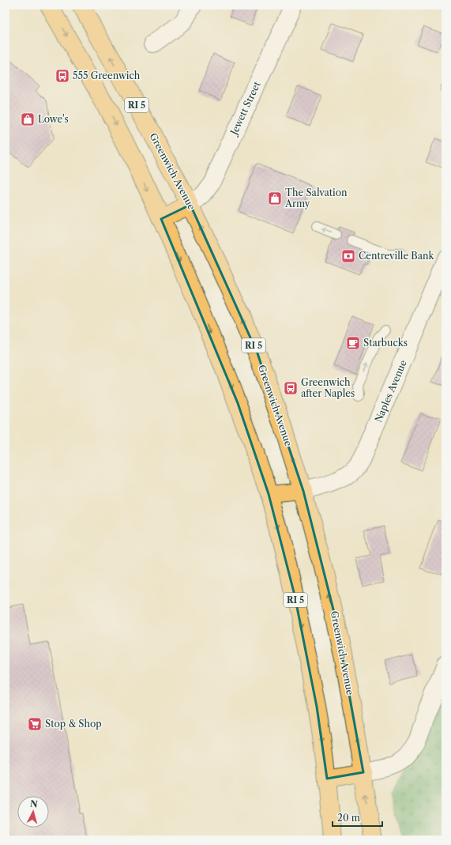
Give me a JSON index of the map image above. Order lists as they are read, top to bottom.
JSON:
{
  "streets": {
    "main road": ["RI 5", "Greenwich Avenue"],
    "street": ["Jewett Street", "Naples Avenue"]
  },
  "crossings": [
    ["Jewett Street", "Greenwich Avenue"],
    ["Greenwich Avenue", "Naples Avenue"]
  ],
  "places": {
    "bus stop": ["555 Greenwich", "Greenwich after Naples"],
    "shop": ["Lowe's", "The Salvation Army"],
    "bank": ["Centreville Bank"],
    "cafe": ["Starbucks"],
    "supermarket": ["Stop & Shop"]
  },
  "scale_bar": "20 m",
  "north": "top"
}
